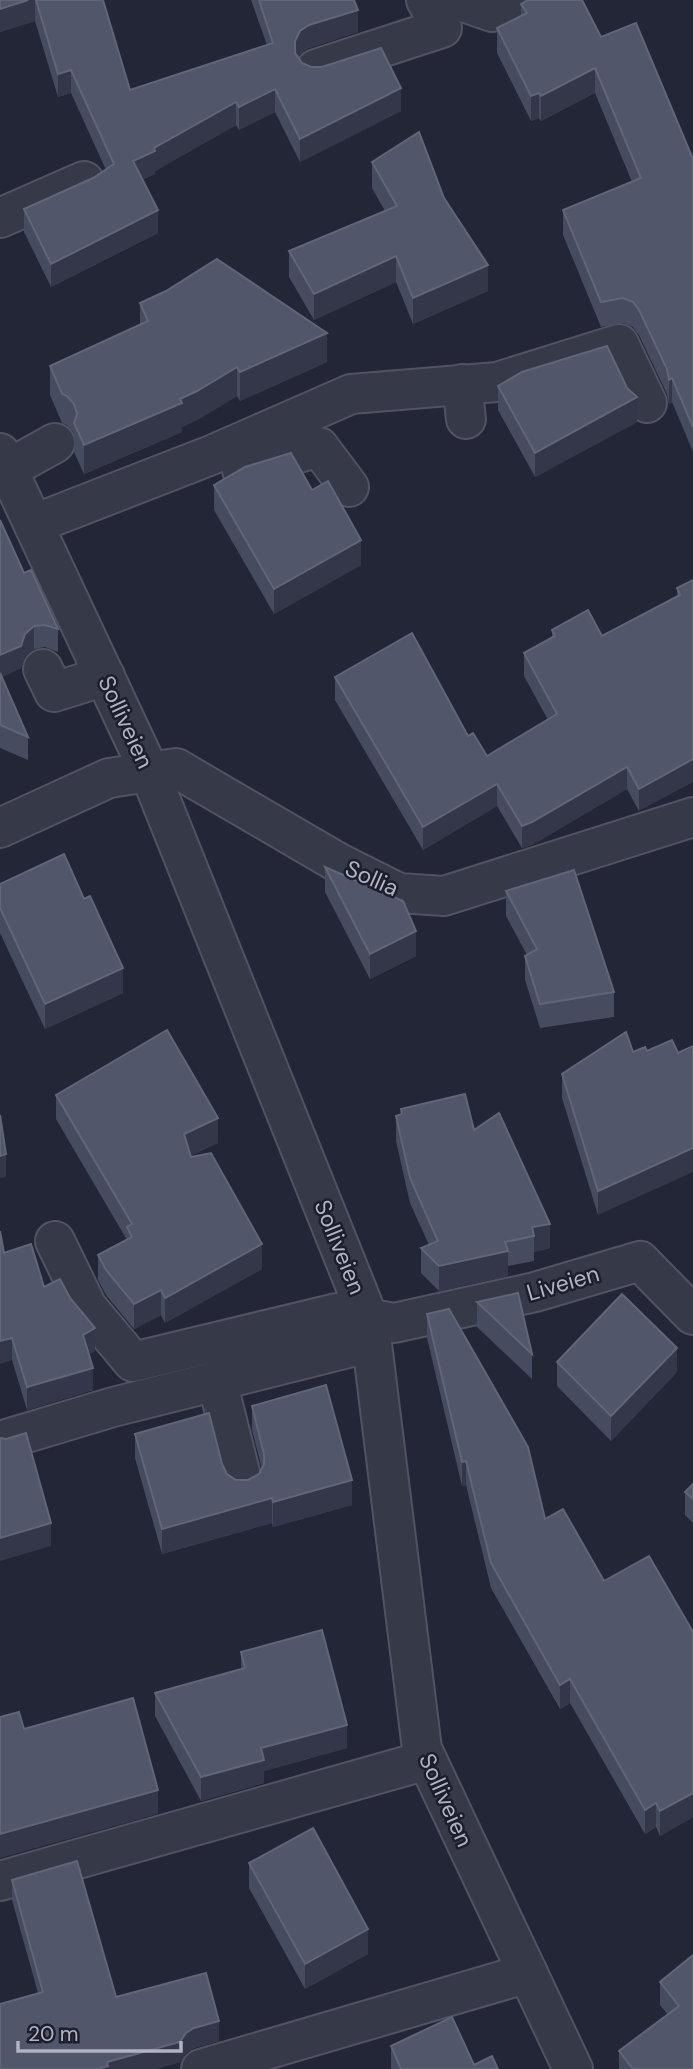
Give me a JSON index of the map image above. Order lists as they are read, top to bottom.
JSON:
{
  "streets": {
    "street": ["Solliveien", "Sollia", "Liveien"]
  },
  "crossings": [
    ["Solliveien", "Sollia"],
    ["Solliveien", "Liveien"]
  ],
  "scale_bar": "20 m"
}
